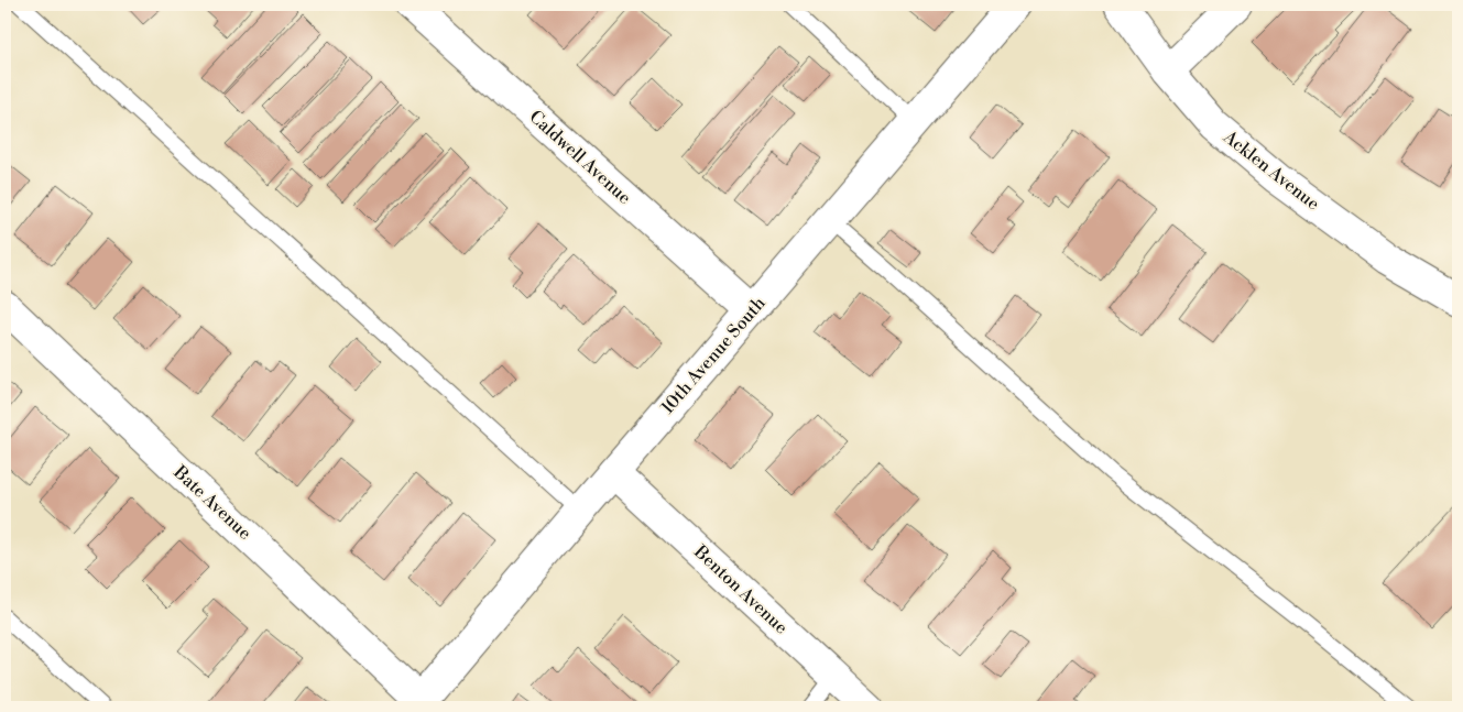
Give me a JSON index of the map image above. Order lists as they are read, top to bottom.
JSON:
{
  "streets": {
    "street": [
      "Caldwell Avenue",
      "Acklen Avenue",
      "10th Avenue South",
      "Bate Avenue",
      "Benton Avenue"
    ]
  },
  "crossings": [
    ["Caldwell Avenue", "10th Avenue South"],
    ["10th Avenue South", "Bate Avenue"],
    ["10th Avenue South", "Benton Avenue"]
  ]
}
